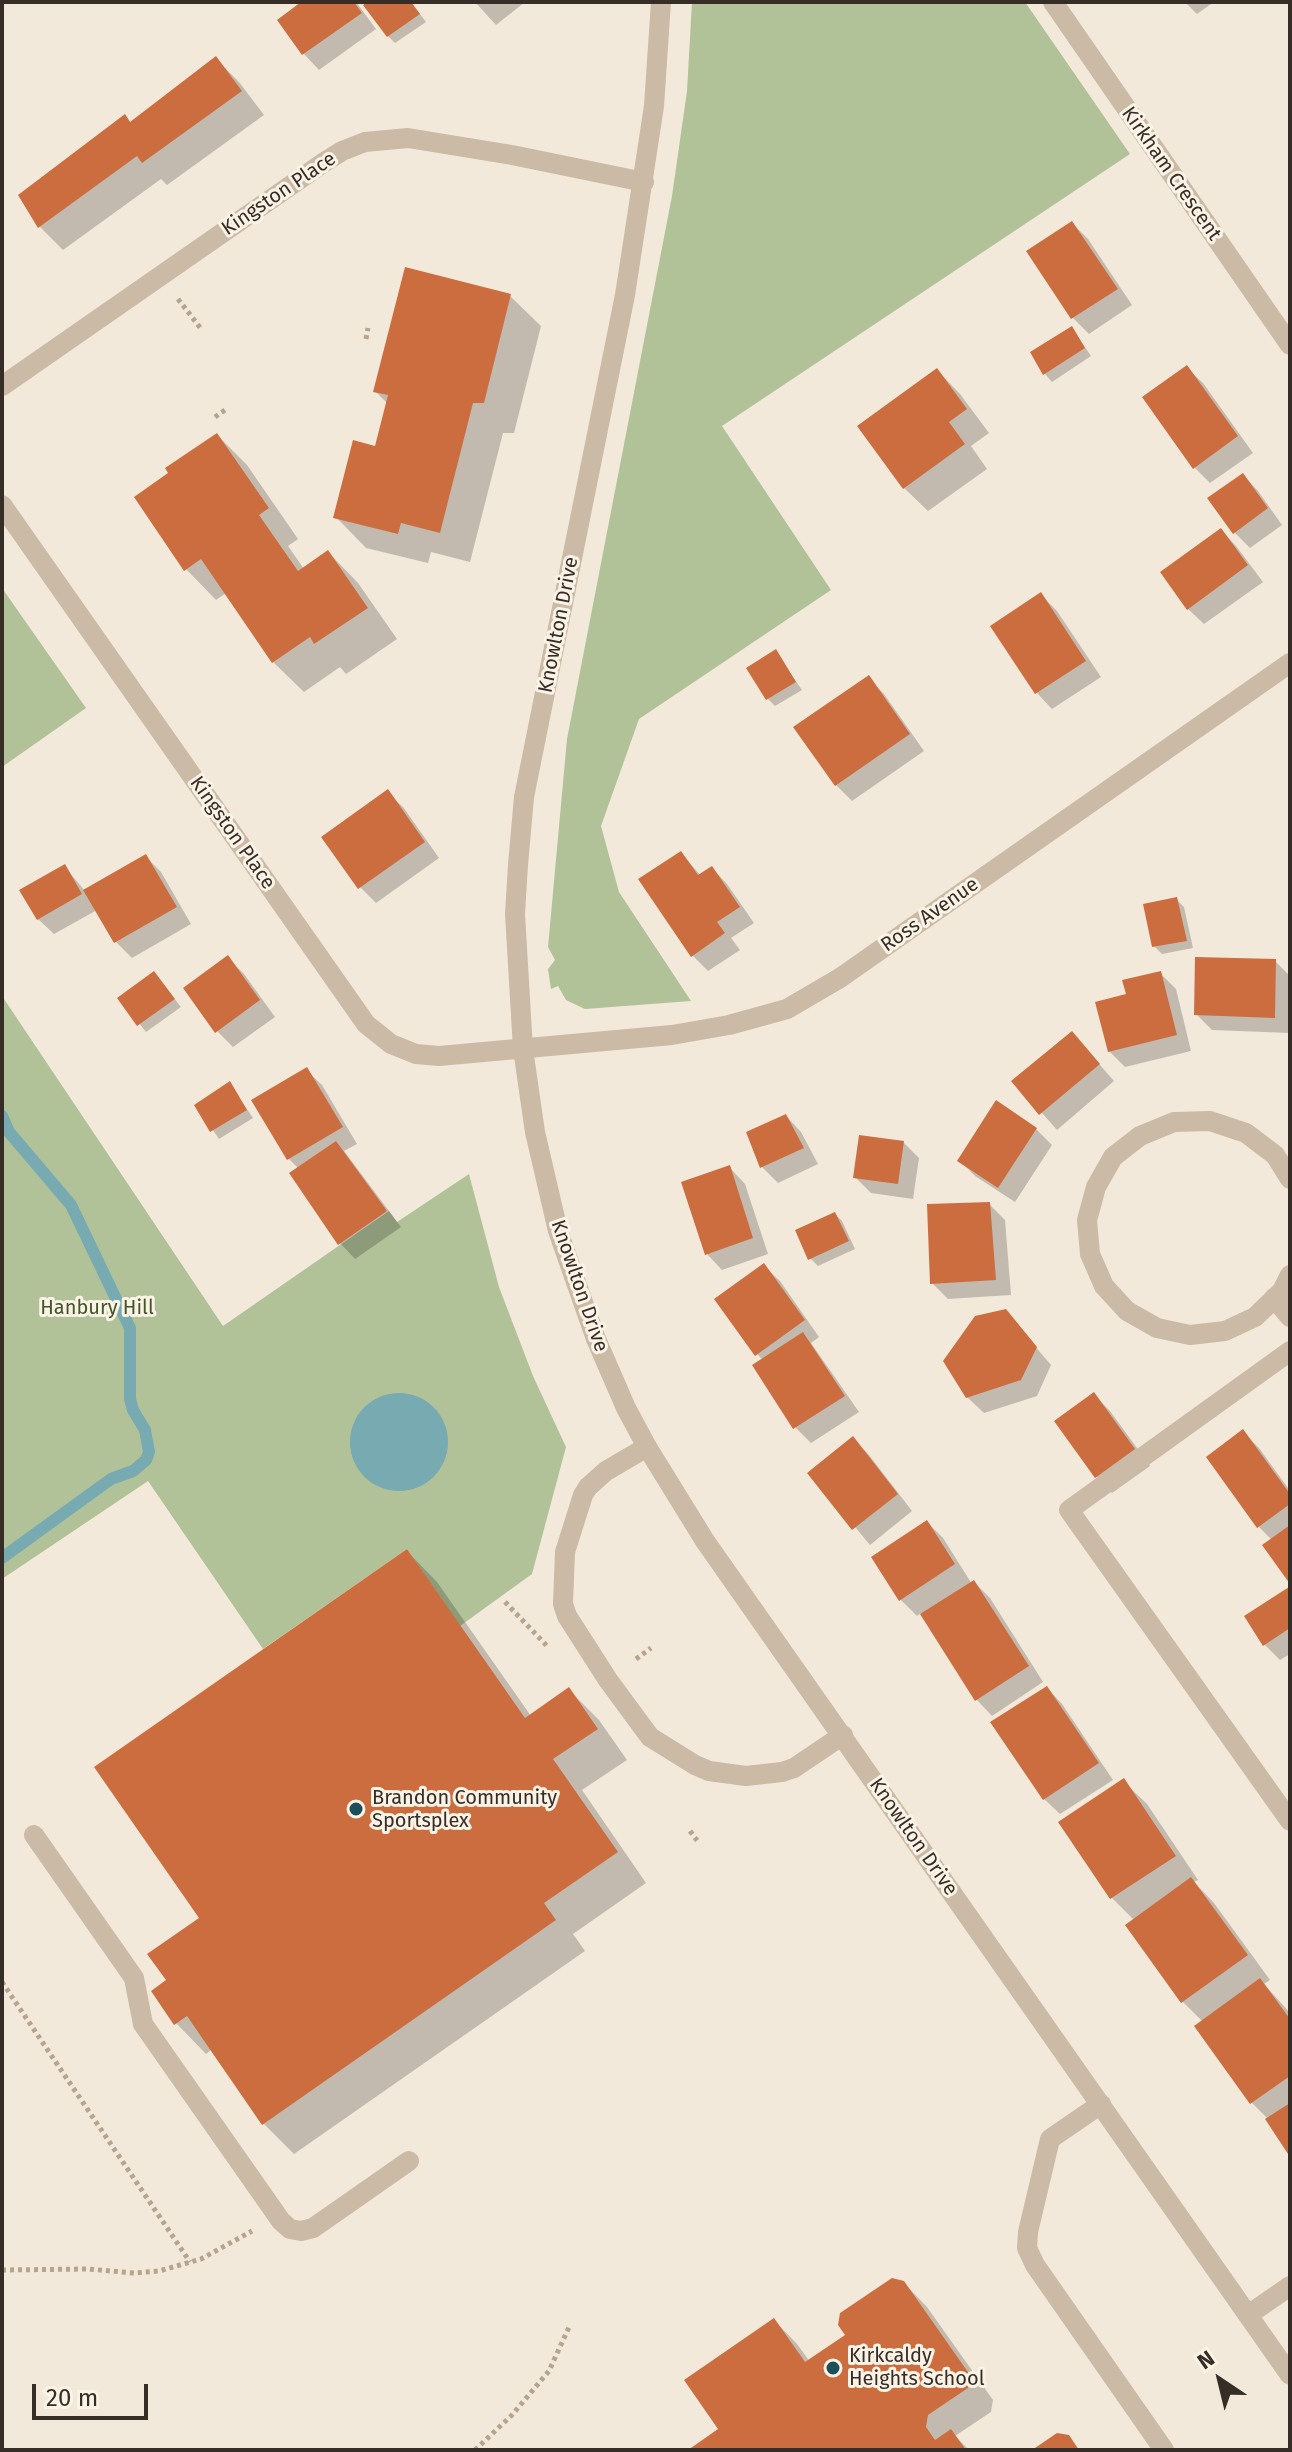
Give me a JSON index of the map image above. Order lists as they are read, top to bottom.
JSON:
{
  "streets": {
    "street": [
      "Kirkham Crescent",
      "Kingston Place",
      "Knowlton Drive",
      "Ross Avenue"
    ]
  },
  "crossings": [
    ["Kingston Place", "Knowlton Drive"],
    ["Kingston Place", "Ross Avenue"],
    ["Knowlton Drive", "Ross Avenue"]
  ],
  "parks": ["Hanbury Hill"],
  "places": ["Brandon Community Sportsplex", "Kirkcaldy Heights School"],
  "scale_bar": "20 m",
  "north": "top left"
}
